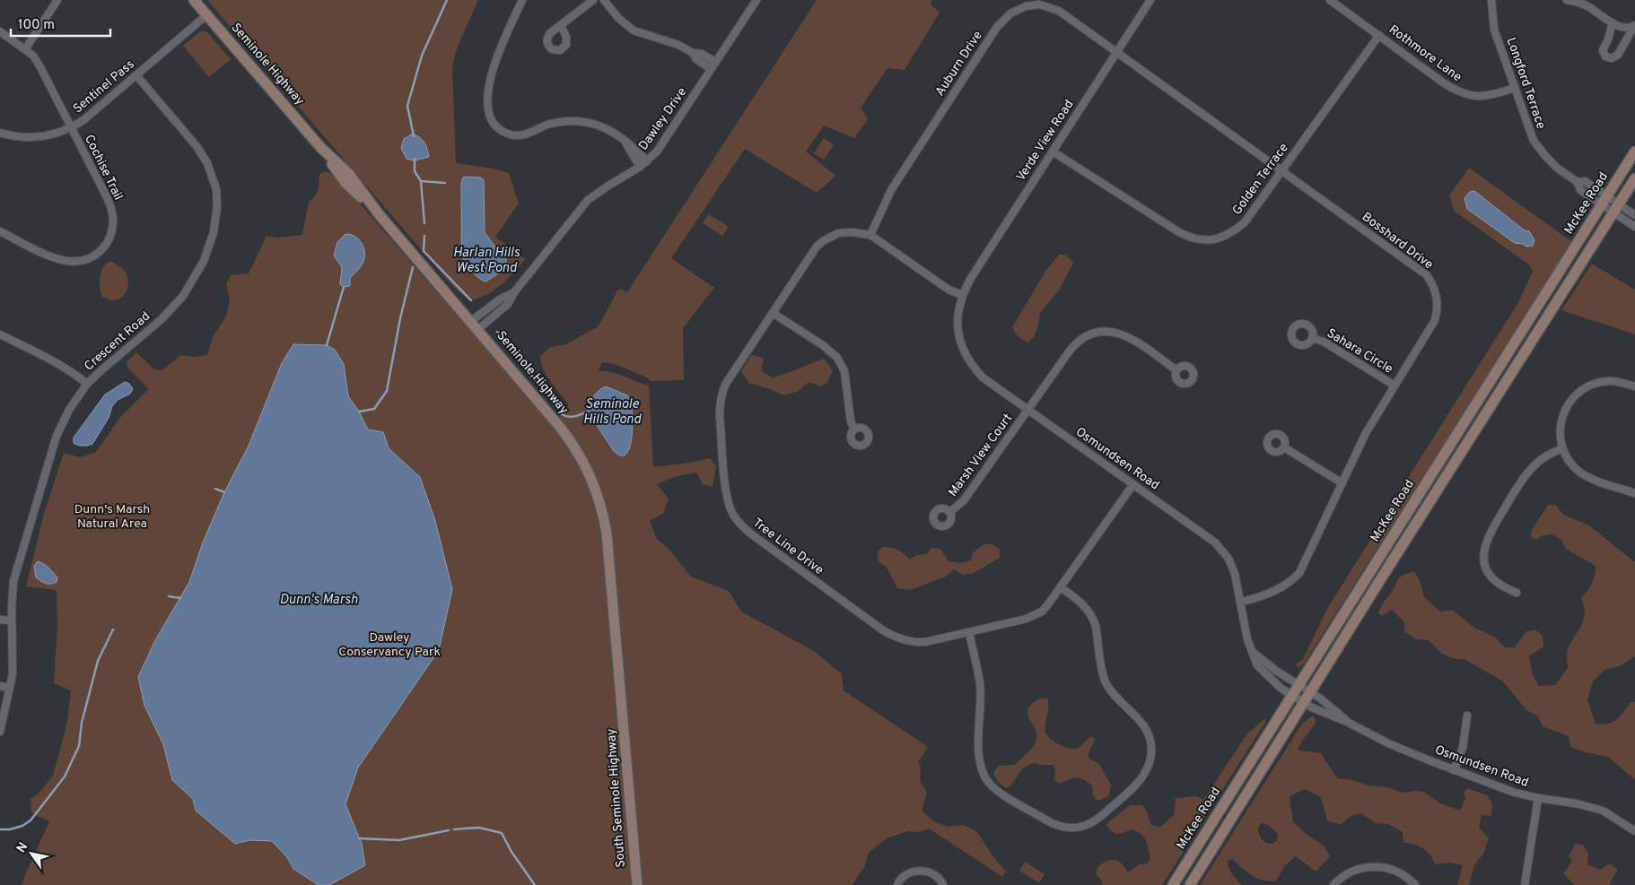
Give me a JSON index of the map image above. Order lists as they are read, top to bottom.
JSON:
{
  "streets": {
    "main road": ["Seminole Highway", "McKee Road", "South Seminole Highway"],
    "street": [
      "Rothmore Lane",
      "Auburn Drive",
      "Longford Terrace",
      "Sentinel Pass",
      "Dawley Drive",
      "Verde View Road",
      "Cochise Trail",
      "Golden Terrace",
      "Bosshard Drive",
      "Crescent Road",
      "Sahara Circle",
      "Marsh View Court",
      "Osmundsen Road",
      "Tree Line Drive"
    ]
  },
  "crossings": [
    ["Rothmore Lane", "Longford Terrace"],
    ["Rothmore Lane", "Golden Terrace"],
    ["Auburn Drive", "Verde View Road"],
    ["Auburn Drive", "Bosshard Drive"],
    ["Auburn Drive", "Tree Line Drive"],
    ["Seminole Highway", "Sentinel Pass"],
    ["Seminole Highway", "Dawley Drive"],
    ["Seminole Highway", "South Seminole Highway"],
    ["Longford Terrace", "McKee Road"],
    ["Sentinel Pass", "Cochise Trail"],
    ["Sentinel Pass", "Crescent Road"],
    ["Verde View Road", "Golden Terrace"],
    ["Verde View Road", "Bosshard Drive"],
    ["Verde View Road", "Osmundsen Road"],
    ["Verde View Road", "Tree Line Drive"],
    ["Golden Terrace", "Bosshard Drive"],
    ["McKee Road", "Osmundsen Road"],
    ["Bosshard Drive", "Sahara Circle"],
    ["Bosshard Drive", "Osmundsen Road"],
    ["Marsh View Court", "Osmundsen Road"],
    ["Osmundsen Road", "Tree Line Drive"]
  ],
  "water": ["Harlan Hills West Pond", "Seminole Hills Pond", "Dunn's Marsh"],
  "parks": ["Dunn's Marsh Natural Area", "Dawley Conservancy Park"],
  "scale_bar": "100 m",
  "north": "top left"
}
